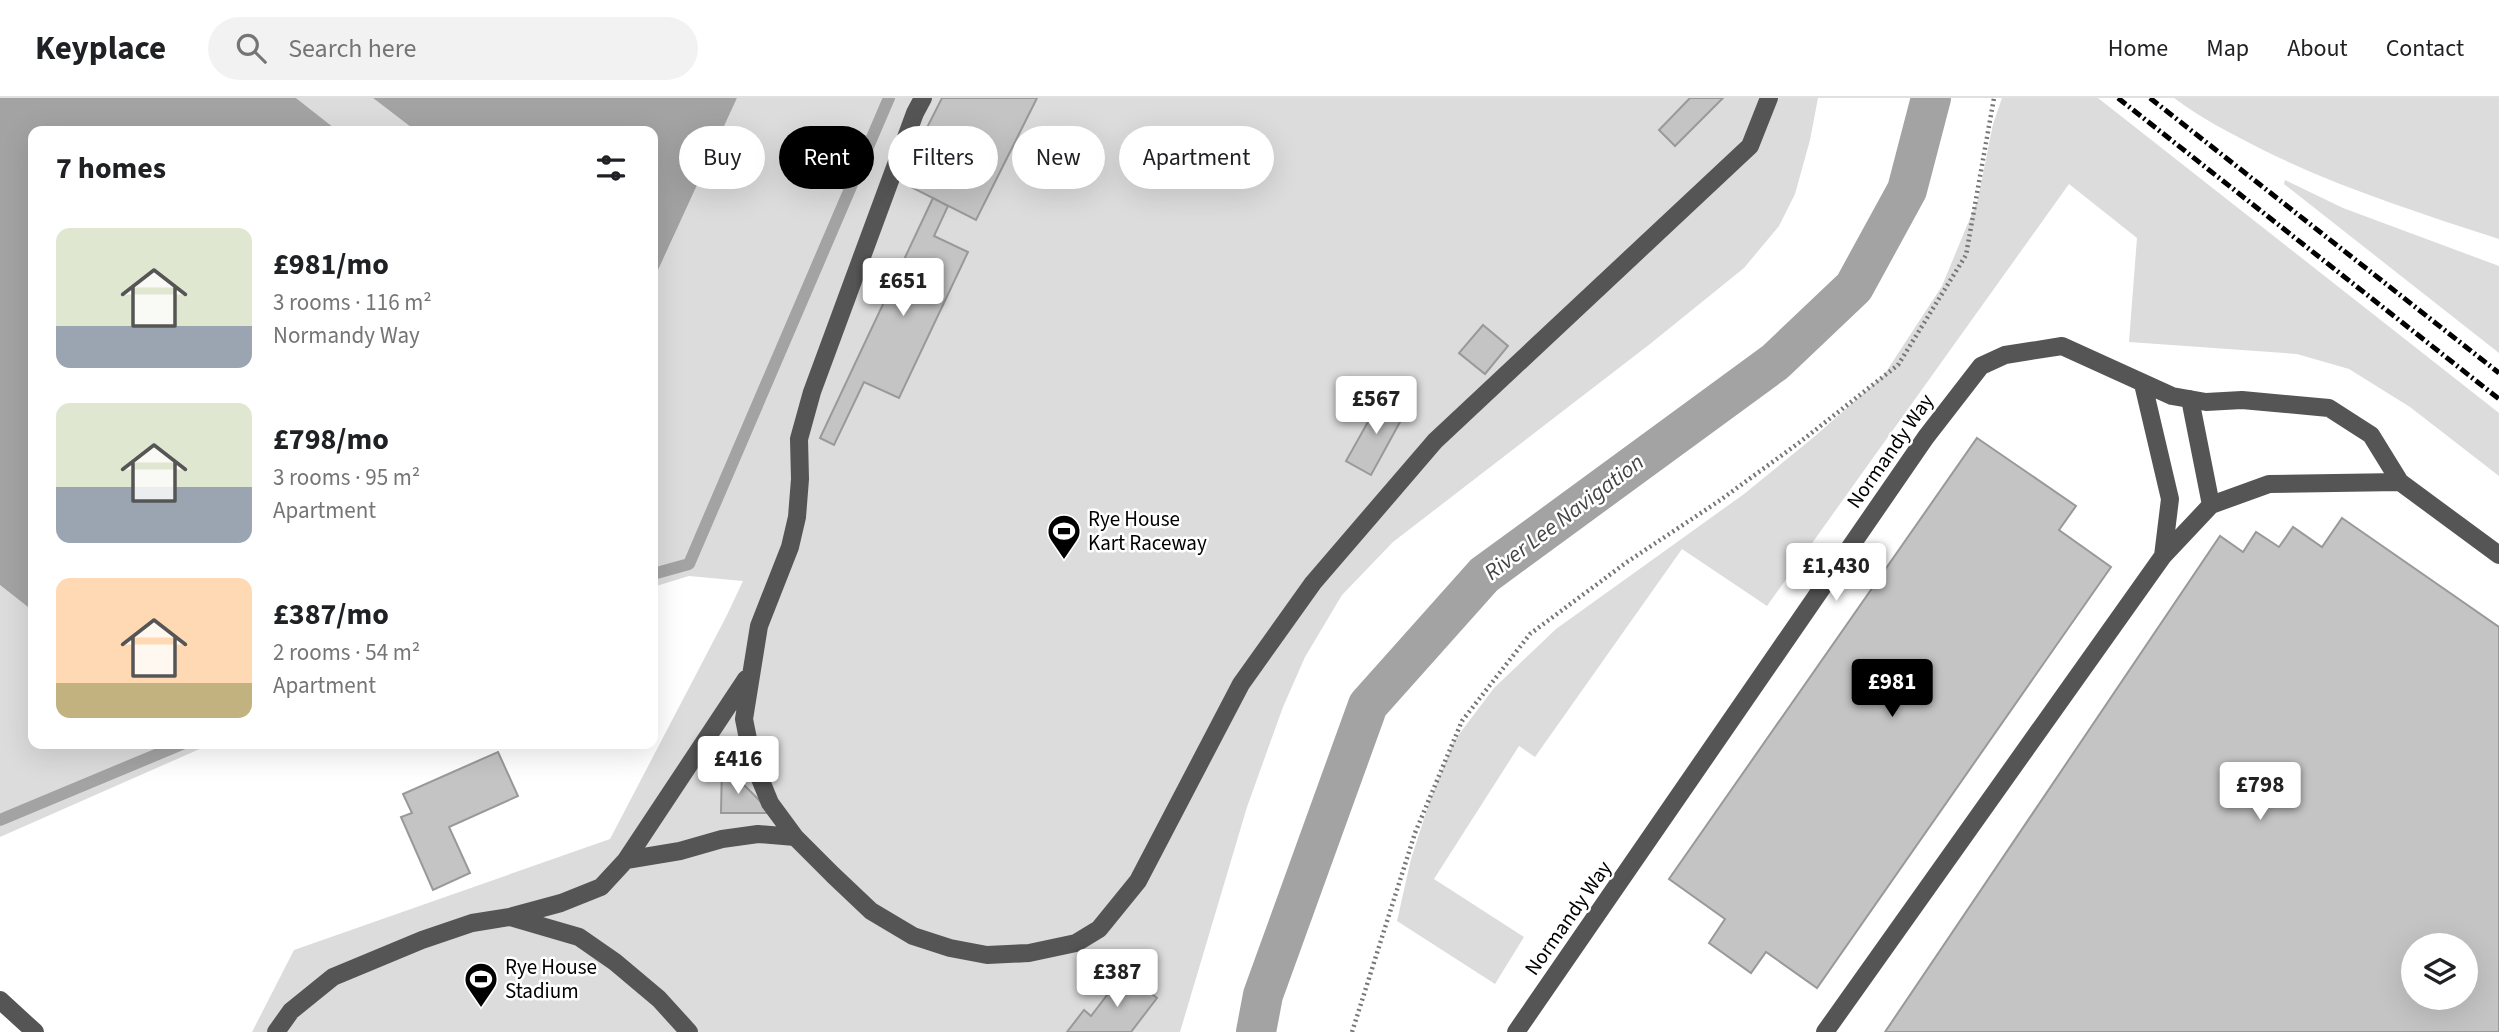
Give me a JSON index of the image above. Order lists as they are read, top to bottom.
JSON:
{
  "streets": {
    "street": ["Normandy Way"]
  },
  "water": ["River Lee Navigation"],
  "places": {
    "sports": ["Rye House Kart Raceway", "Rye House Stadium"]
  },
  "page": {
    "header": "Keyplace",
    "search": "Search here",
    "nav": [
      "Home",
      "Map",
      "About",
      "Contact"
    ],
    "chip": [
      "Buy",
      "Rent",
      "Filters",
      "New",
      "Apartment"
    ],
    "heading": "7 homes",
    "list": [
      {
        "name": "£981/mo",
        "note": "3 rooms · 116 m² · Normandy Way"
      },
      {
        "name": "£798/mo",
        "note": "3 rooms · 95 m² · Apartment"
      },
      {
        "name": "£387/mo",
        "note": "2 rooms · 54 m² · Apartment"
      }
    ],
    "price": [
      "£651",
      "£567",
      "£1,430",
      "£981",
      "£416",
      "£798",
      "£387"
    ]
  }
}
